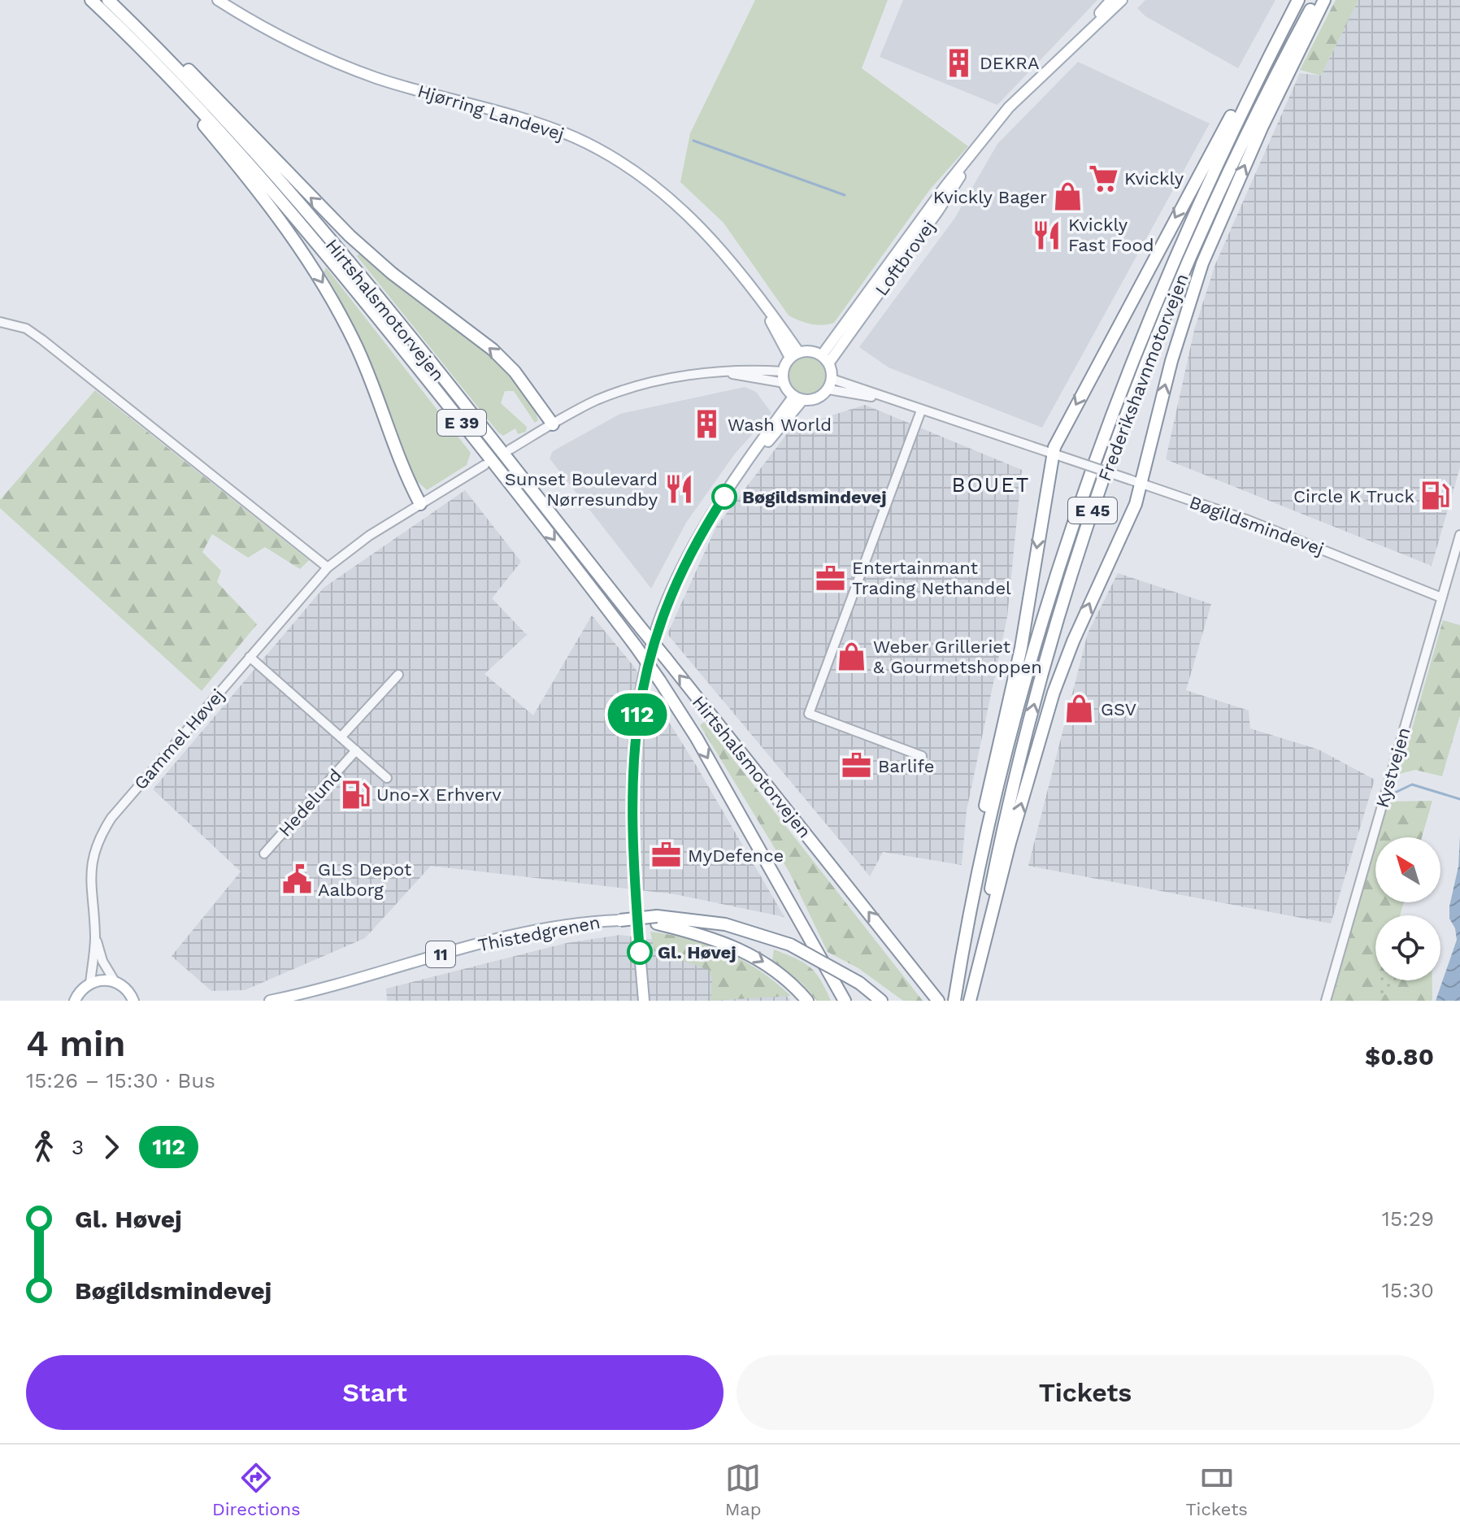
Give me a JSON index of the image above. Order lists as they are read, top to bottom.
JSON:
{
  "streets": {
    "highway": [
      "Hirtshalsmotorvejen",
      "Frederikshavnmotorvejen",
      "E 39",
      "E 45",
      "11"
    ],
    "main road": ["Hjørring Landevej", "Loftbrovej", "Thistedgrenen"],
    "street": [
      "Bøgildsmindevej",
      "Gammel Høvej",
      "Kystvejen",
      "Hedelund"
    ]
  },
  "crossings": [
    ["Hjørring Landevej", "Loftbrovej"],
    ["Hjørring Landevej", "Bøgildsmindevej"],
    ["Loftbrovej", "Bøgildsmindevej"],
    ["Bøgildsmindevej", "Kystvejen"],
    ["Thistedgrenen", "11"]
  ],
  "districts": ["BOUET"],
  "places": {
    "building": ["DEKRA", "Wash World"],
    "supermarket": ["Kvickly"],
    "shop": ["Kvickly Bager", "Weber Grilleriet & Gourmetshoppen", "GSV"],
    "restaurant": ["Kvickly Fast Food", "Sunset Boulevard Nørresundby"],
    "fuel station": ["Circle K Truck", "Uno-X Erhverv"],
    "other": ["Bøgildsmindevej", "Gl. Høvej"],
    "office": ["Entertainmant Trading Nethandel", "Barlife", "MyDefence"],
    "public building": ["GLS Depot Aalborg"]
  },
  "lines": ["bus line 112"],
  "north": "top left",
  "page": {
    "on_map": "112",
    "heading": ["4 min", "15:26 – 15:30 · Bus", "$0.80"],
    "legs": ["3", "112"],
    "list": [
      {
        "name": "Gl. Høvej",
        "value": "15:29"
      },
      {
        "name": "Bøgildsmindevej",
        "value": "15:30"
      }
    ],
    "buttons": ["Start", "Tickets"],
    "tabs": ["Directions", "Map", "Tickets"]
  }
}
